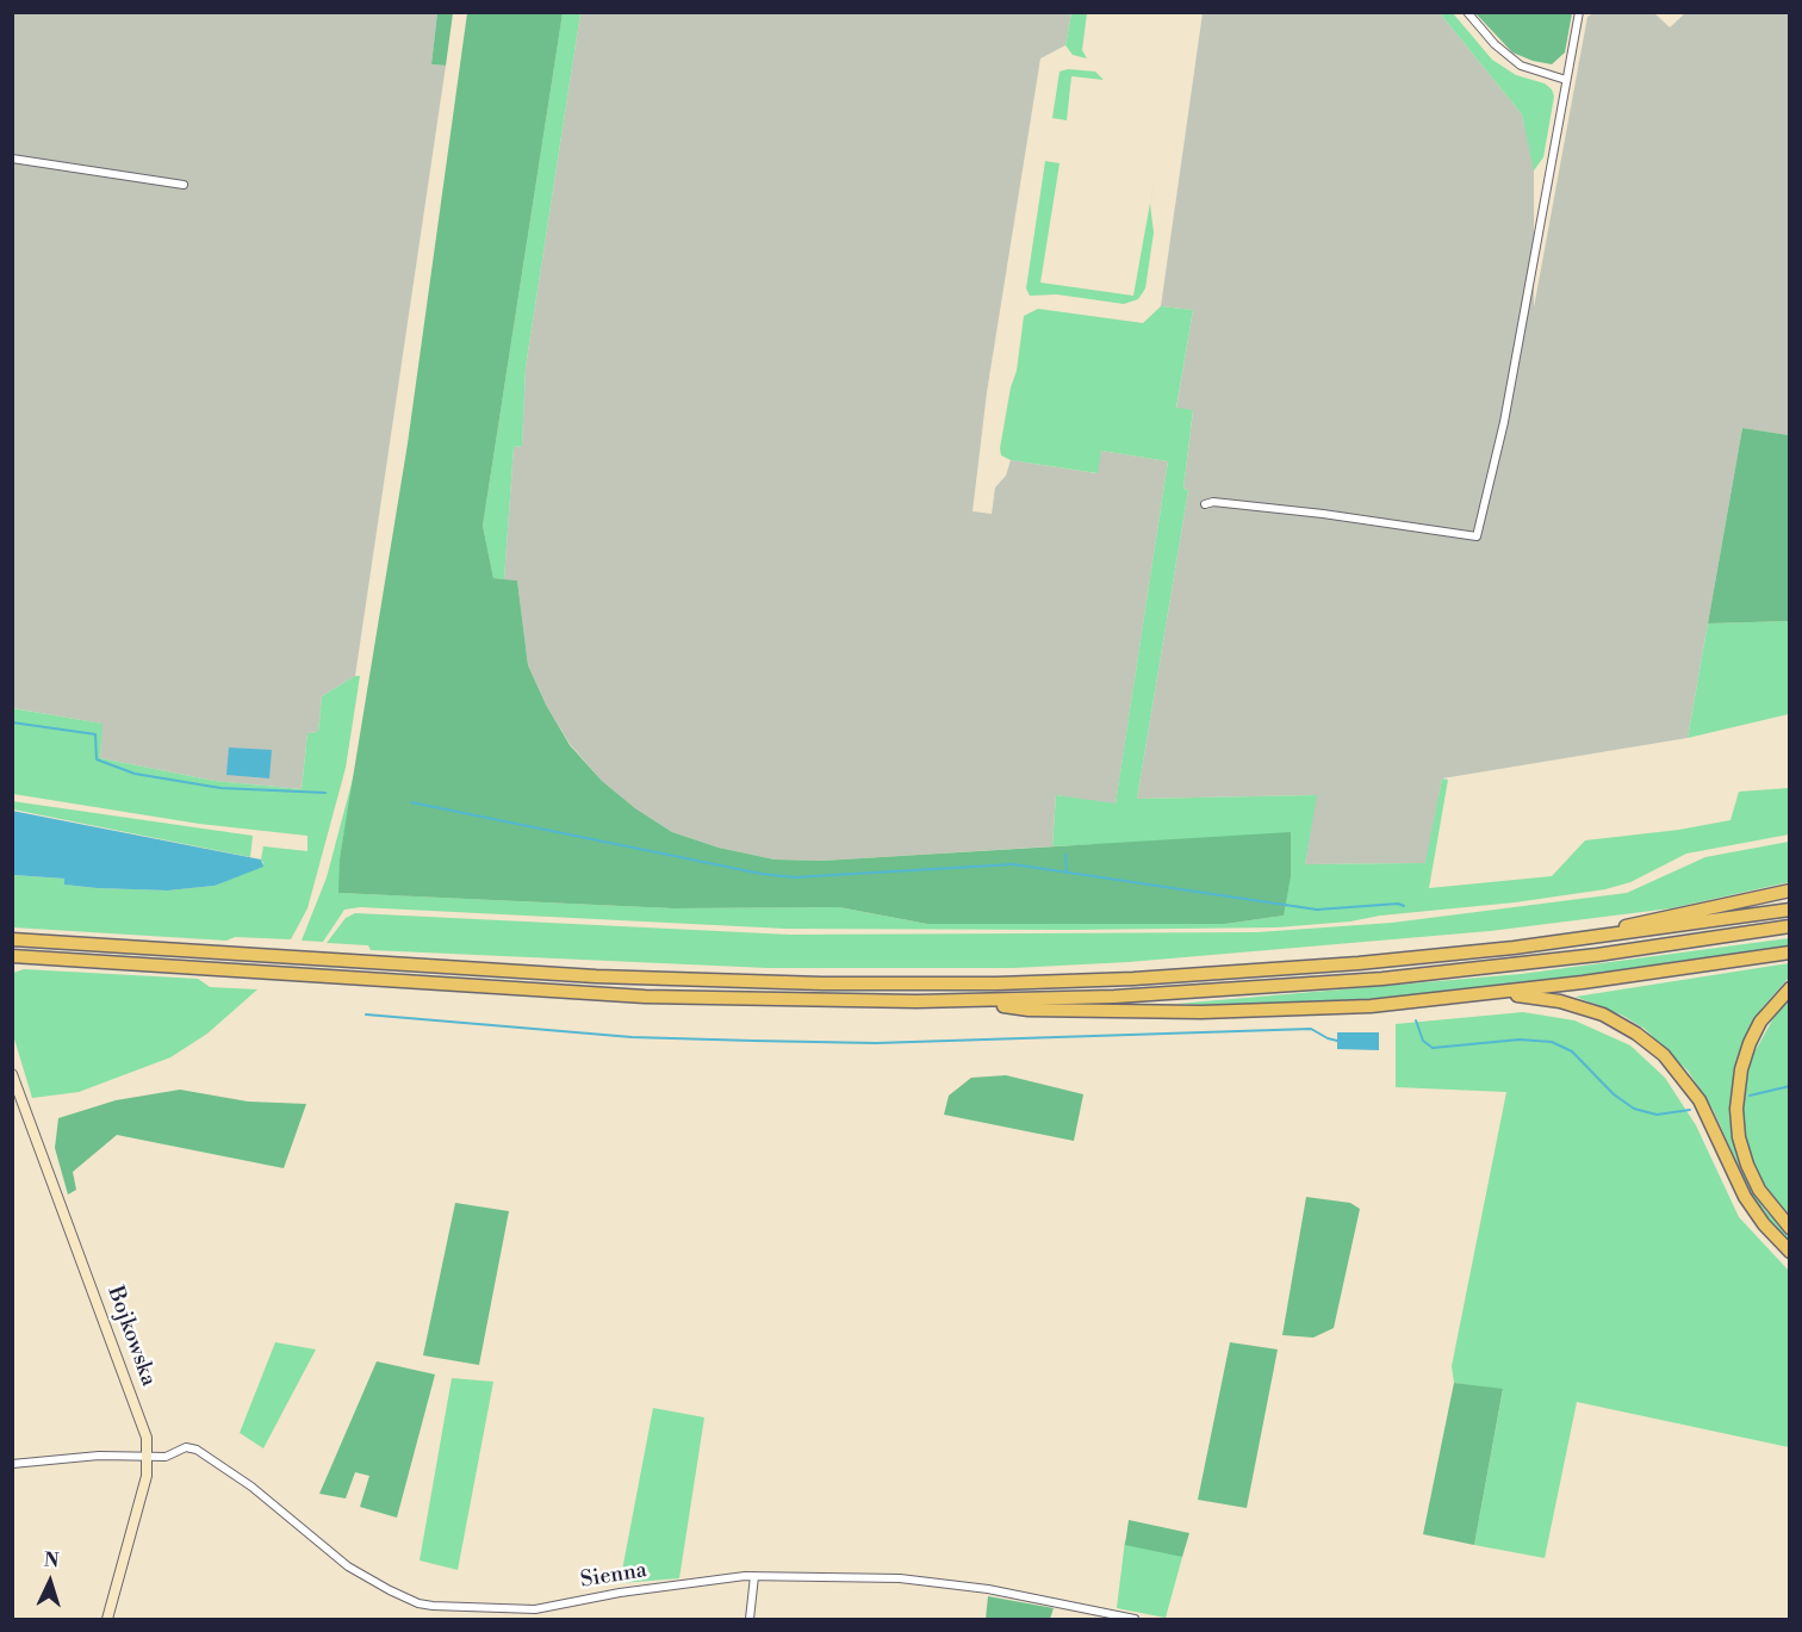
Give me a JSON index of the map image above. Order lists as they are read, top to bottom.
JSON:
{
  "streets": {
    "street": ["Bojkowska", "Sienna"]
  },
  "crossings": [
    ["Bojkowska", "Sienna"]
  ],
  "north": "top"
}
